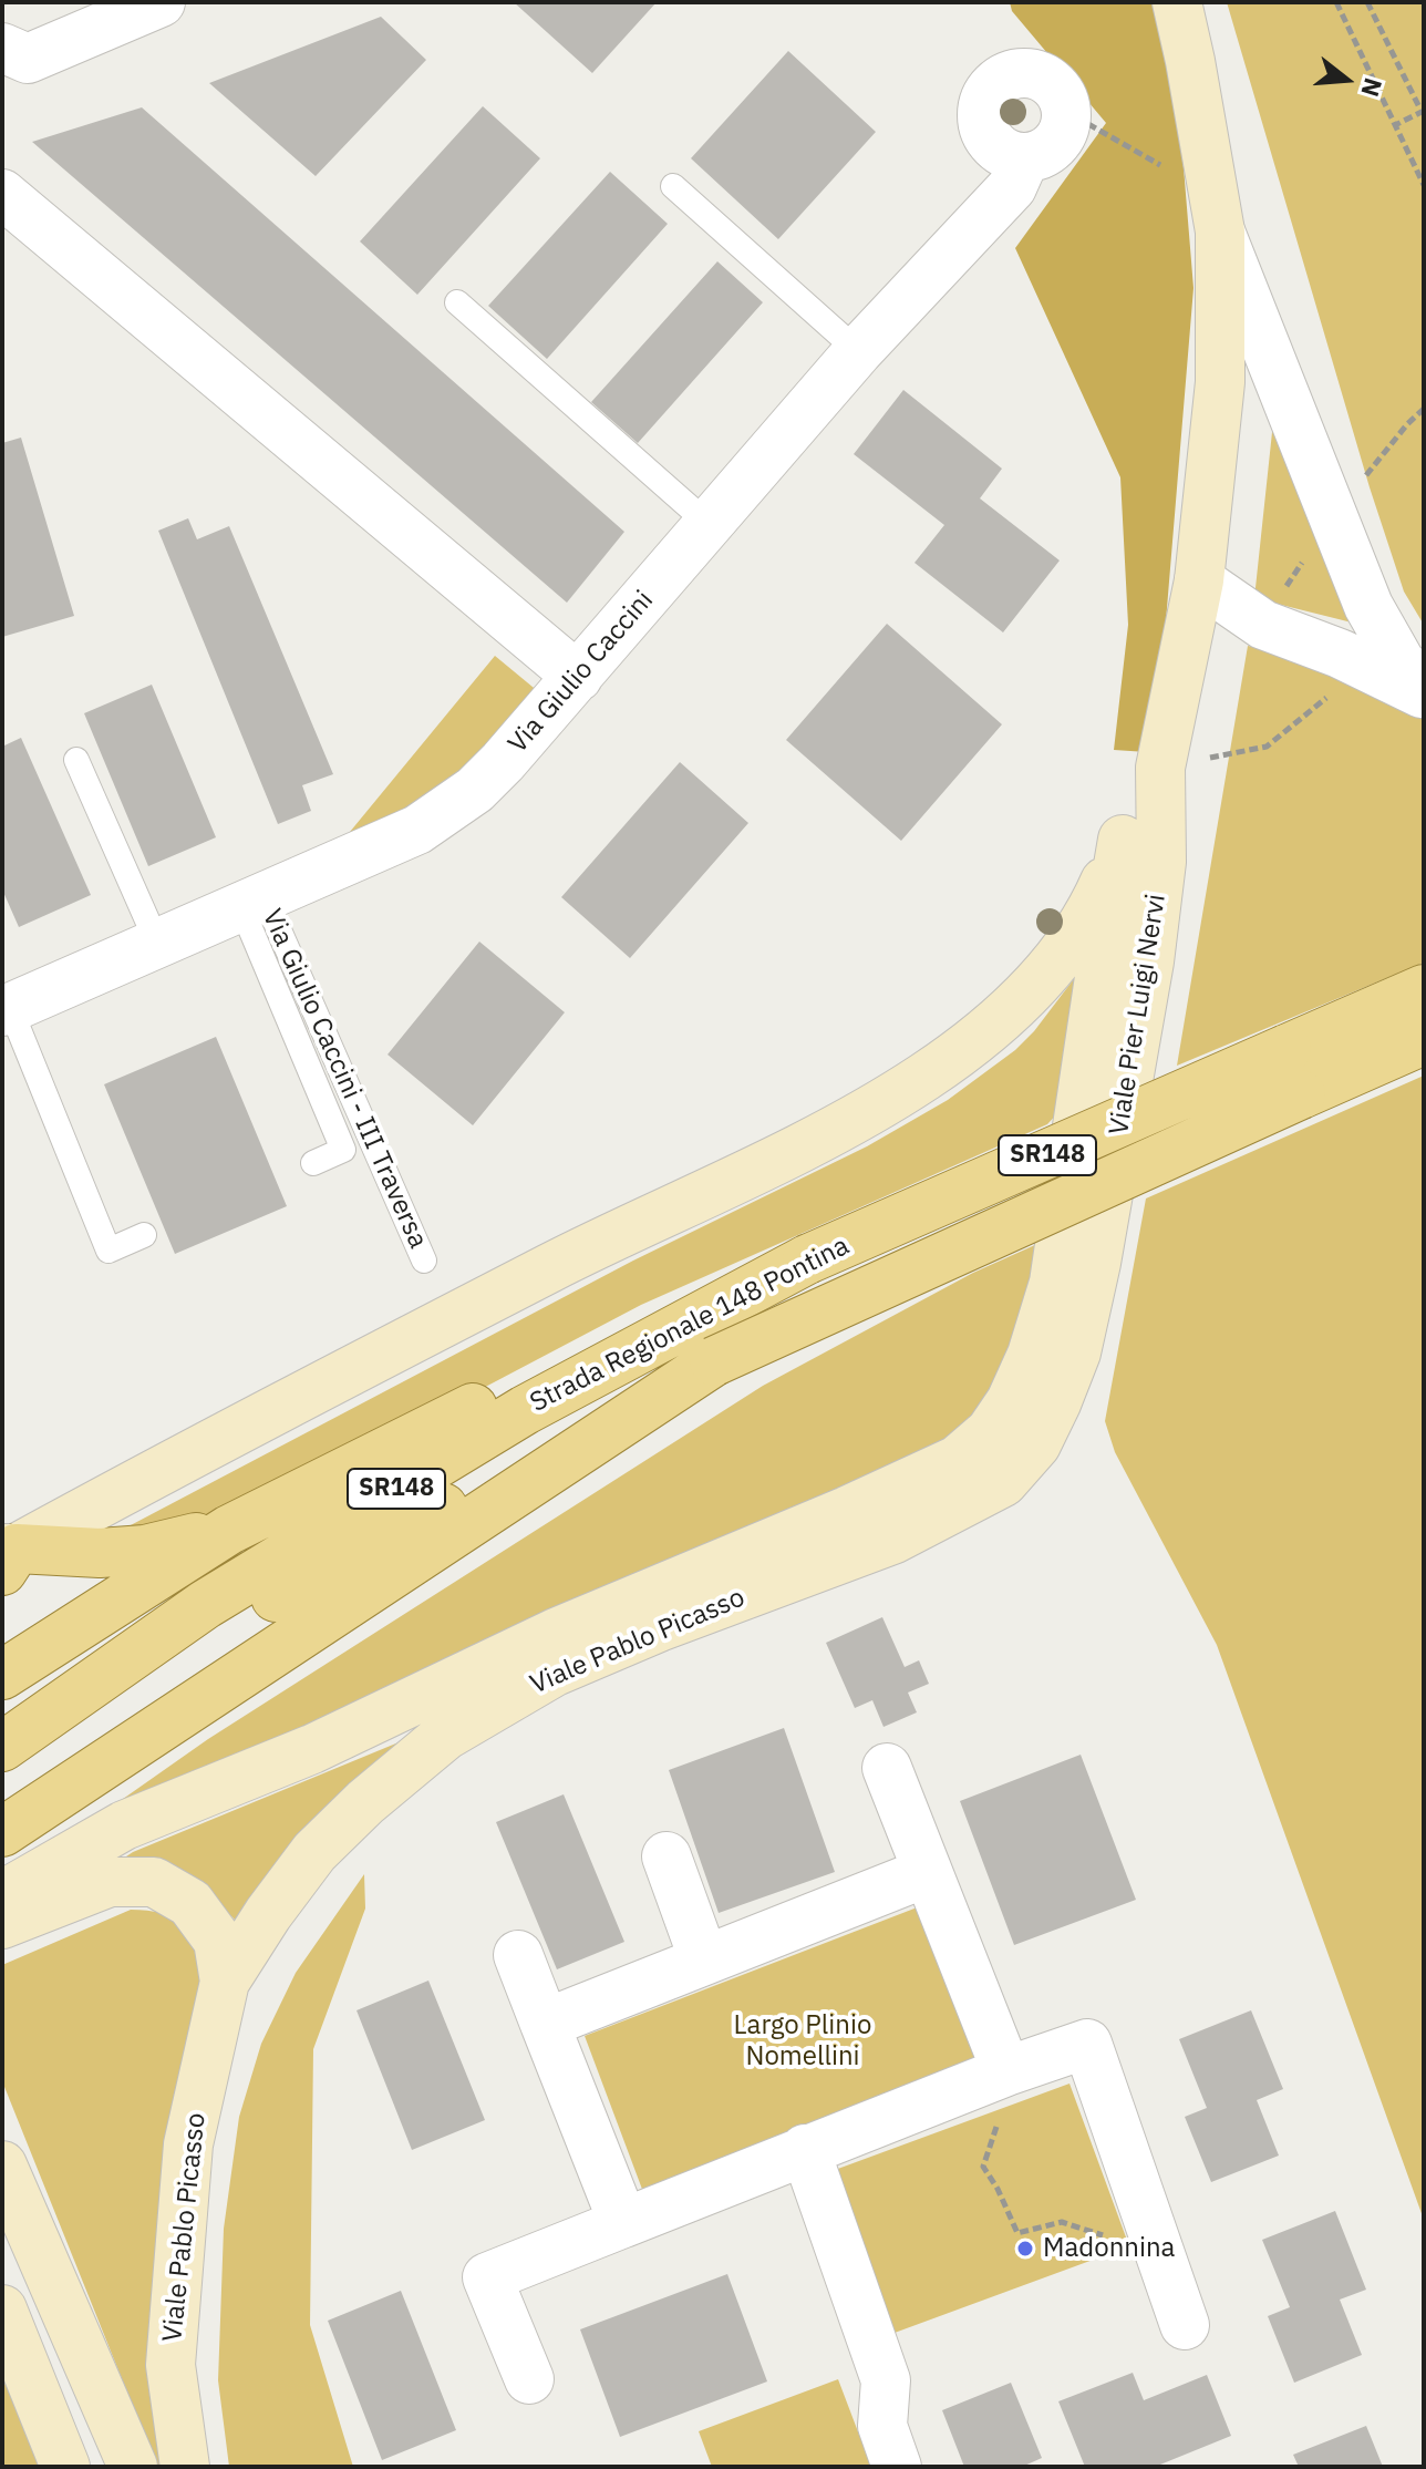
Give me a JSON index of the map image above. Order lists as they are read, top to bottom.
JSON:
{
  "streets": {
    "main road": ["SR148", "Strada Regionale 148 Pontina"],
    "street": ["Via Giulio Caccini", "Viale Pier Luigi Nervi", "Viale Pablo Picasso"],
    "lane": ["Via Giulio Caccini - III Traversa"]
  },
  "crossings": [
    ["Via Giulio Caccini", "Via Giulio Caccini - III Traversa"],
    ["Viale Pier Luigi Nervi", "Viale Pablo Picasso"]
  ],
  "parks": ["Largo Plinio Nomellini"],
  "places": ["Madonnina"],
  "north": "right"
}
